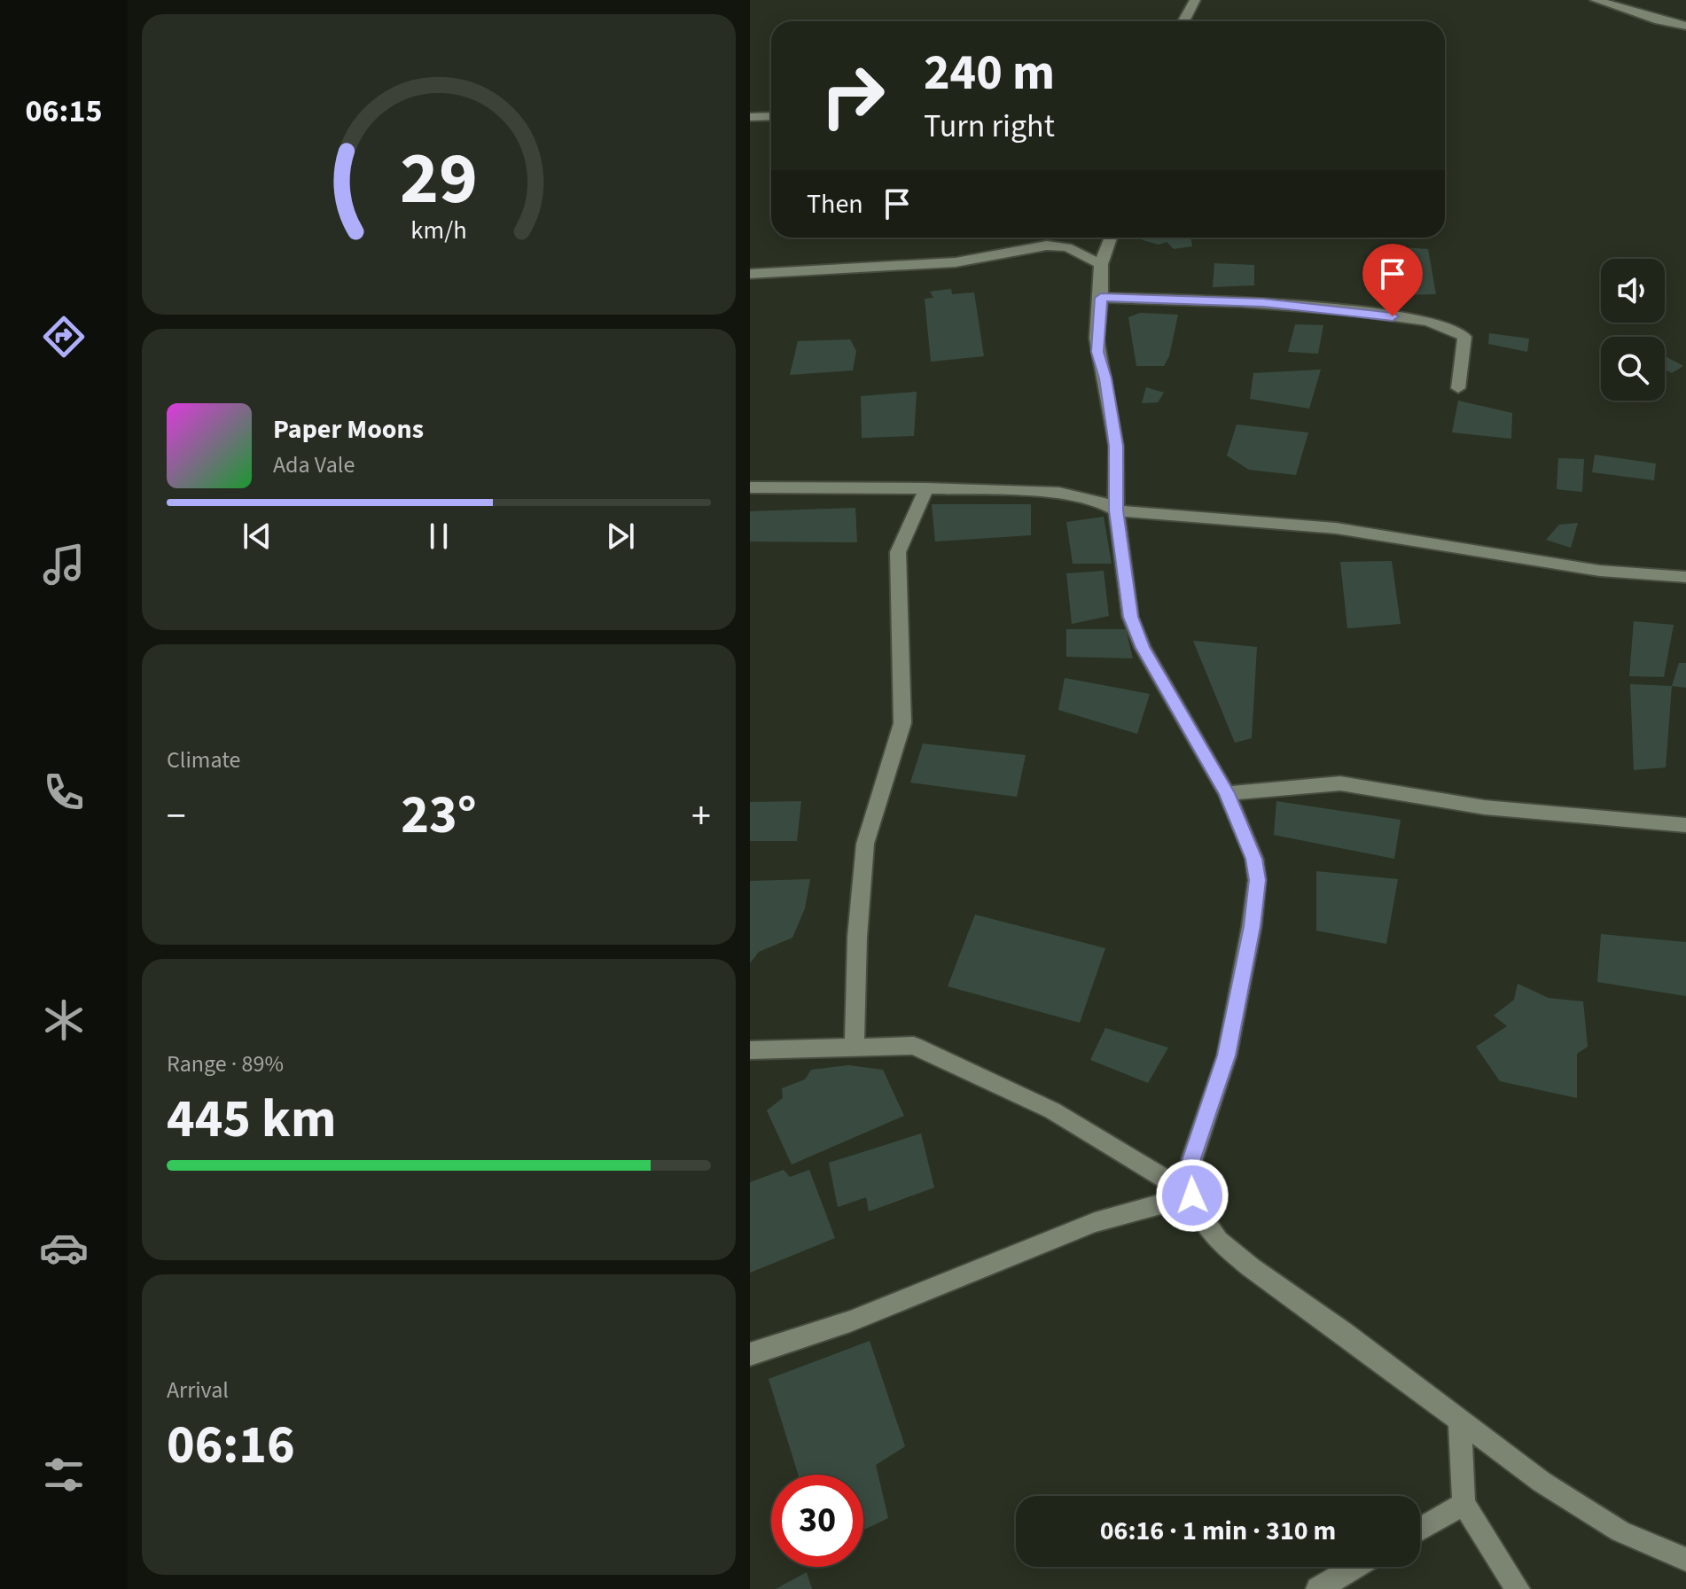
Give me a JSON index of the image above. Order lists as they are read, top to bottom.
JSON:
{
  "page": {
    "tabs": "06:15",
    "turn": ["240 m", "Turn right"],
    "then": "Then",
    "song": ["Paper Moons", "Ada Vale"],
    "tile": [
      "Climate",
      ["Range · 89%", "445 km"],
      ["Arrival", "06:16"]
    ],
    "heat": ["−", "23°", "+"],
    "limit": "30",
    "trip": "06:16 · 1 min · 310 m",
    "gauge": ["29", "km/h"]
  }
}
